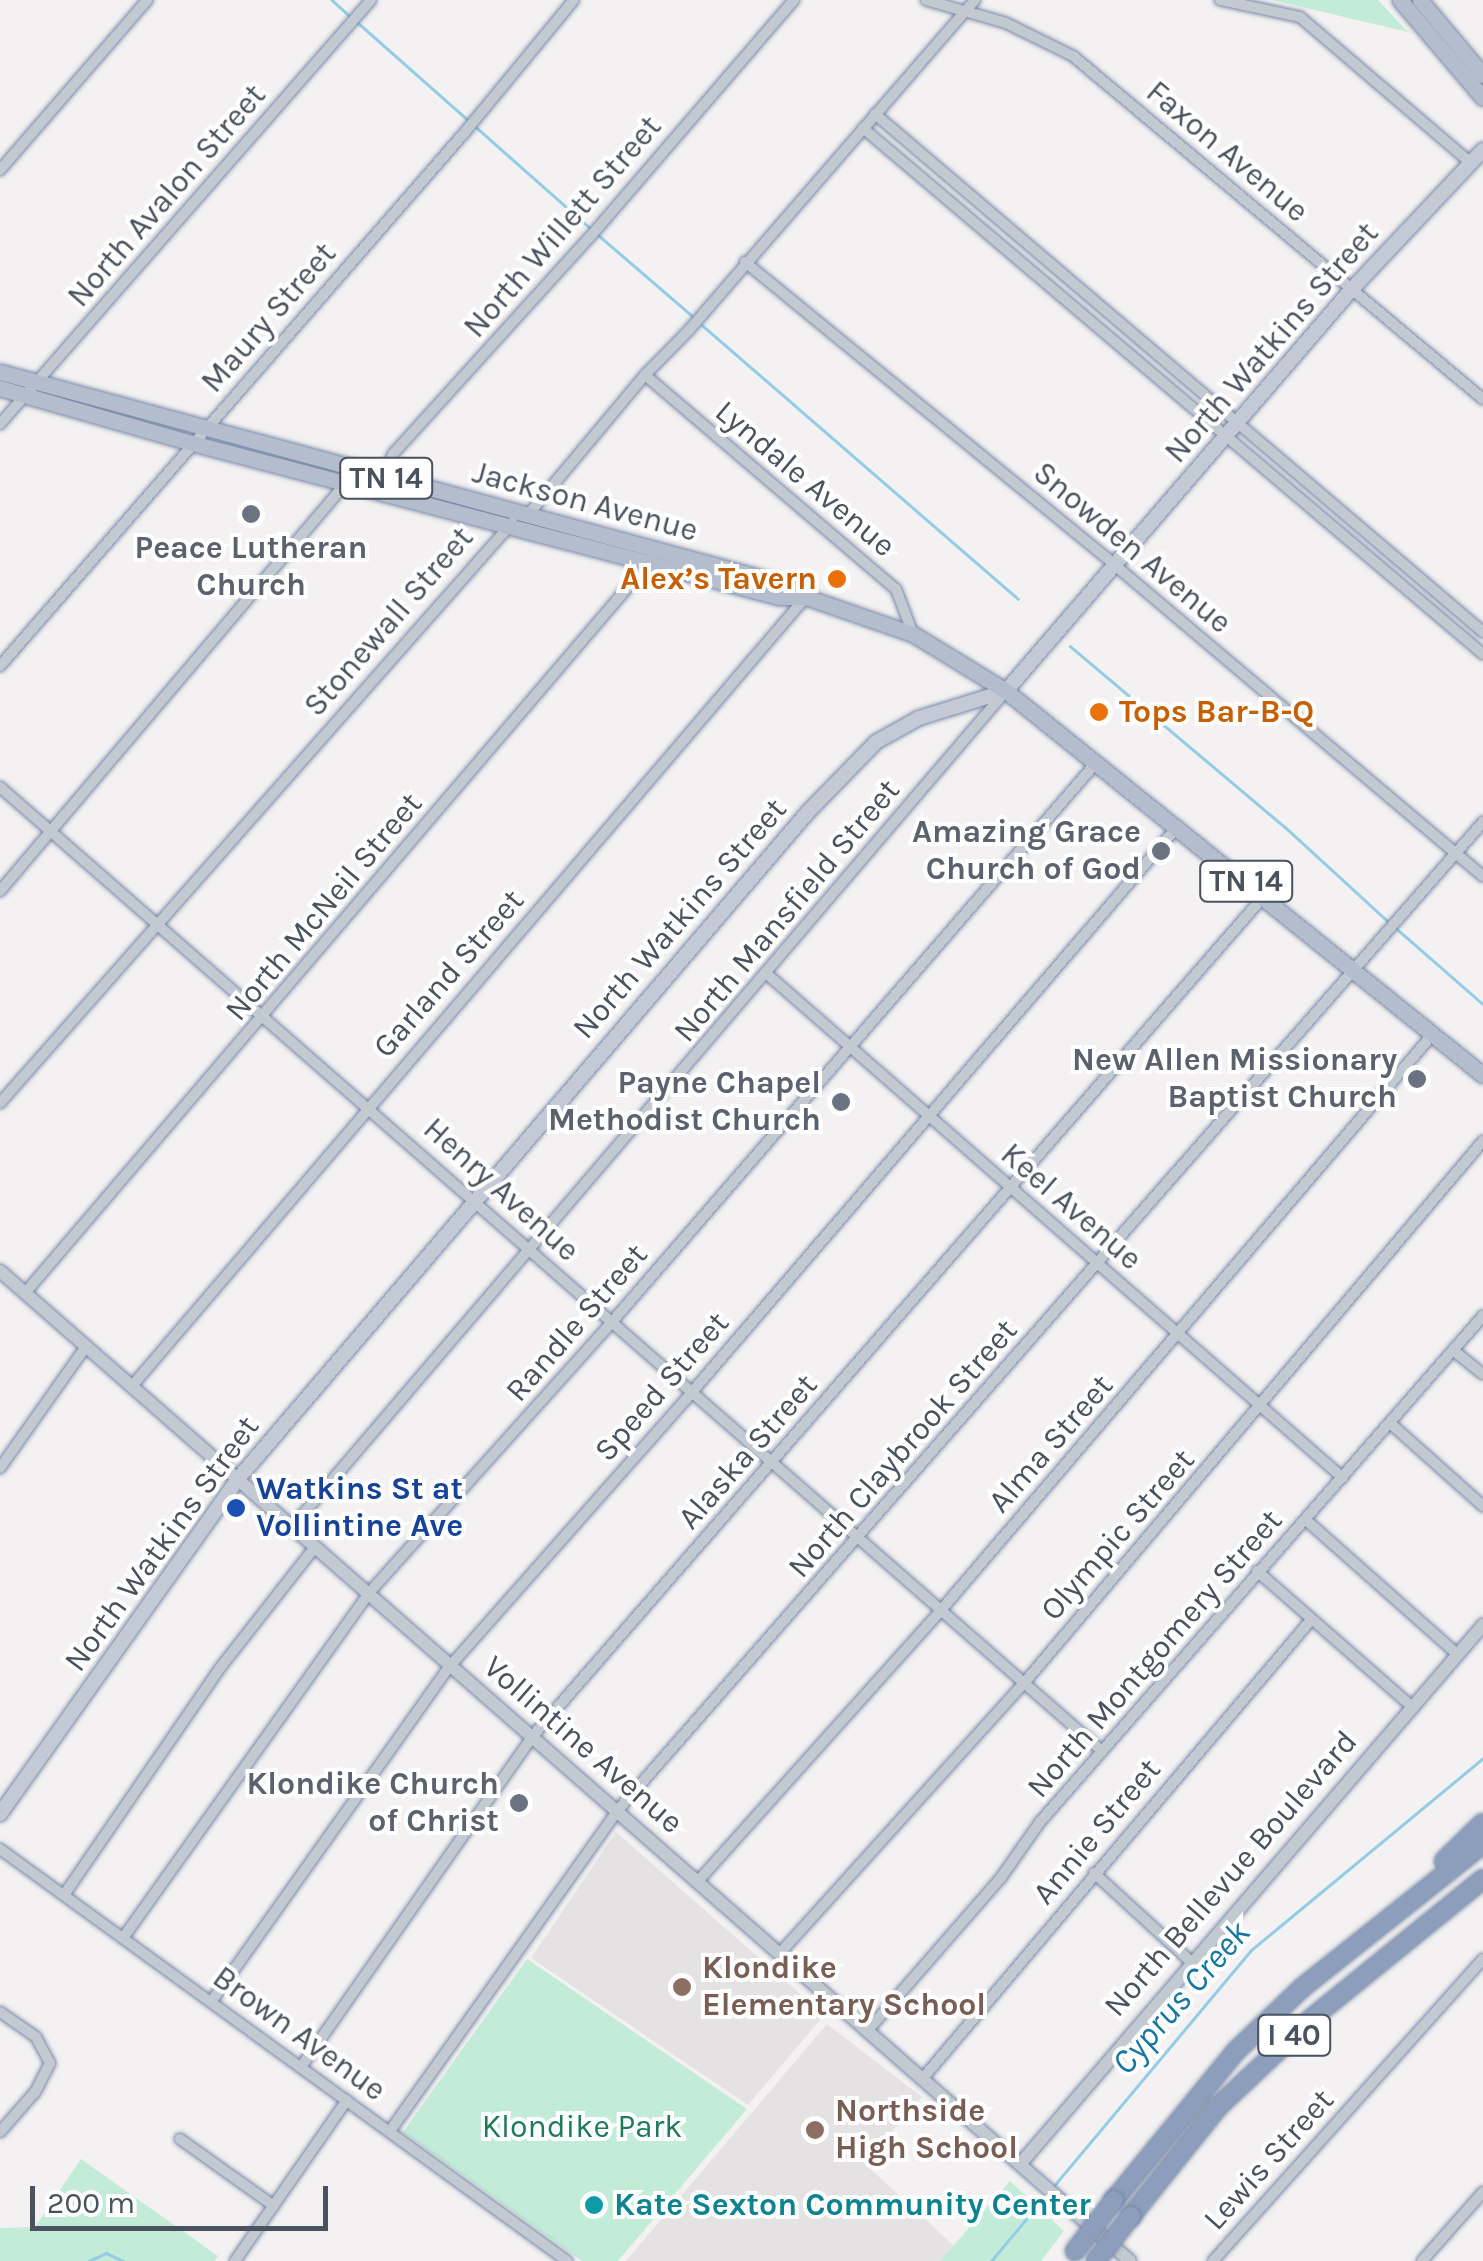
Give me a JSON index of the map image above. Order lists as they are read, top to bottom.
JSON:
{
  "streets": {
    "highway": ["I 40"],
    "main road": ["North Watkins Street", "TN 14", "Jackson Avenue"],
    "street": [
      "Faxon Avenue",
      "North Avalon Street",
      "North Willett Street",
      "Maury Street",
      "Lyndale Avenue",
      "Snowden Avenue",
      "Stonewall Street",
      "North McNeil Street",
      "North Mansfield Street",
      "Garland Street",
      "Henry Avenue",
      "Keel Avenue",
      "Randle Street",
      "Speed Street",
      "Alma Street",
      "North Claybrook Street",
      "Alaska Street",
      "Olympic Street",
      "North Montgomery Street",
      "Vollintine Avenue",
      "Annie Street",
      "North Bellevue Boulevard",
      "Brown Avenue",
      "Lewis Street"
    ]
  },
  "crossings": [
    ["Faxon Avenue", "North Watkins Street"],
    ["Faxon Avenue", "Stonewall Street"],
    ["North Avalon Street", "Jackson Avenue"],
    ["North Willett Street", "Jackson Avenue"],
    ["Maury Street", "Jackson Avenue"],
    ["North Watkins Street", "Jackson Avenue"],
    ["North Watkins Street", "Snowden Avenue"],
    ["North Watkins Street", "North Mansfield Street"],
    ["North Watkins Street", "Henry Avenue"],
    ["North Watkins Street", "Vollintine Avenue"],
    ["Lyndale Avenue", "Jackson Avenue"],
    ["Lyndale Avenue", "Stonewall Street"],
    ["Jackson Avenue", "Stonewall Street"],
    ["Jackson Avenue", "North McNeil Street"],
    ["Jackson Avenue", "North Mansfield Street"],
    ["Jackson Avenue", "Garland Street"],
    ["Jackson Avenue", "Randle Street"],
    ["Jackson Avenue", "Speed Street"],
    ["Jackson Avenue", "Alma Street"],
    ["Jackson Avenue", "North Claybrook Street"],
    ["Jackson Avenue", "Alaska Street"],
    ["Snowden Avenue", "Stonewall Street"],
    ["Snowden Avenue", "North Claybrook Street"],
    ["Stonewall Street", "Henry Avenue"],
    ["North McNeil Street", "Henry Avenue"],
    ["North McNeil Street", "Vollintine Avenue"],
    ["North Mansfield Street", "Henry Avenue"],
    ["North Mansfield Street", "Keel Avenue"],
    ["North Mansfield Street", "Vollintine Avenue"],
    ["Garland Street", "Henry Avenue"],
    ["Garland Street", "Vollintine Avenue"],
    ["Henry Avenue", "Randle Street"],
    ["Henry Avenue", "Speed Street"],
    ["Henry Avenue", "Alma Street"],
    ["Henry Avenue", "North Claybrook Street"],
    ["Henry Avenue", "Alaska Street"],
    ["Henry Avenue", "Olympic Street"],
    ["Henry Avenue", "North Montgomery Street"],
    ["Keel Avenue", "Randle Street"],
    ["Keel Avenue", "Speed Street"],
    ["Keel Avenue", "Alma Street"],
    ["Keel Avenue", "North Claybrook Street"],
    ["Keel Avenue", "Alaska Street"],
    ["Keel Avenue", "Olympic Street"],
    ["Keel Avenue", "North Montgomery Street"],
    ["Randle Street", "Vollintine Avenue"],
    ["Randle Street", "Brown Avenue"],
    ["Speed Street", "Vollintine Avenue"],
    ["Speed Street", "Brown Avenue"],
    ["Alma Street", "Vollintine Avenue"],
    ["North Claybrook Street", "Vollintine Avenue"],
    ["North Claybrook Street", "Brown Avenue"],
    ["Alaska Street", "Vollintine Avenue"],
    ["Alaska Street", "Brown Avenue"],
    ["Olympic Street", "Vollintine Avenue"],
    ["North Montgomery Street", "Vollintine Avenue"],
    ["Vollintine Avenue", "Annie Street"],
    ["Vollintine Avenue", "North Bellevue Boulevard"]
  ],
  "water": ["Cyprus Creek"],
  "parks": ["Klondike Park"],
  "places": [
    "Peace Lutheran Church",
    "Alex’s Tavern",
    "Tops Bar-B-Q",
    "Amazing Grace Church of God",
    "New Allen Missionary Baptist Church",
    "Payne Chapel Methodist Church",
    "Watkins St at Vollintine Ave",
    "Klondike Church of Christ",
    "Klondike Elementary School",
    "Northside High School",
    "Kate Sexton Community Center"
  ],
  "scale_bar": "200 m"
}
